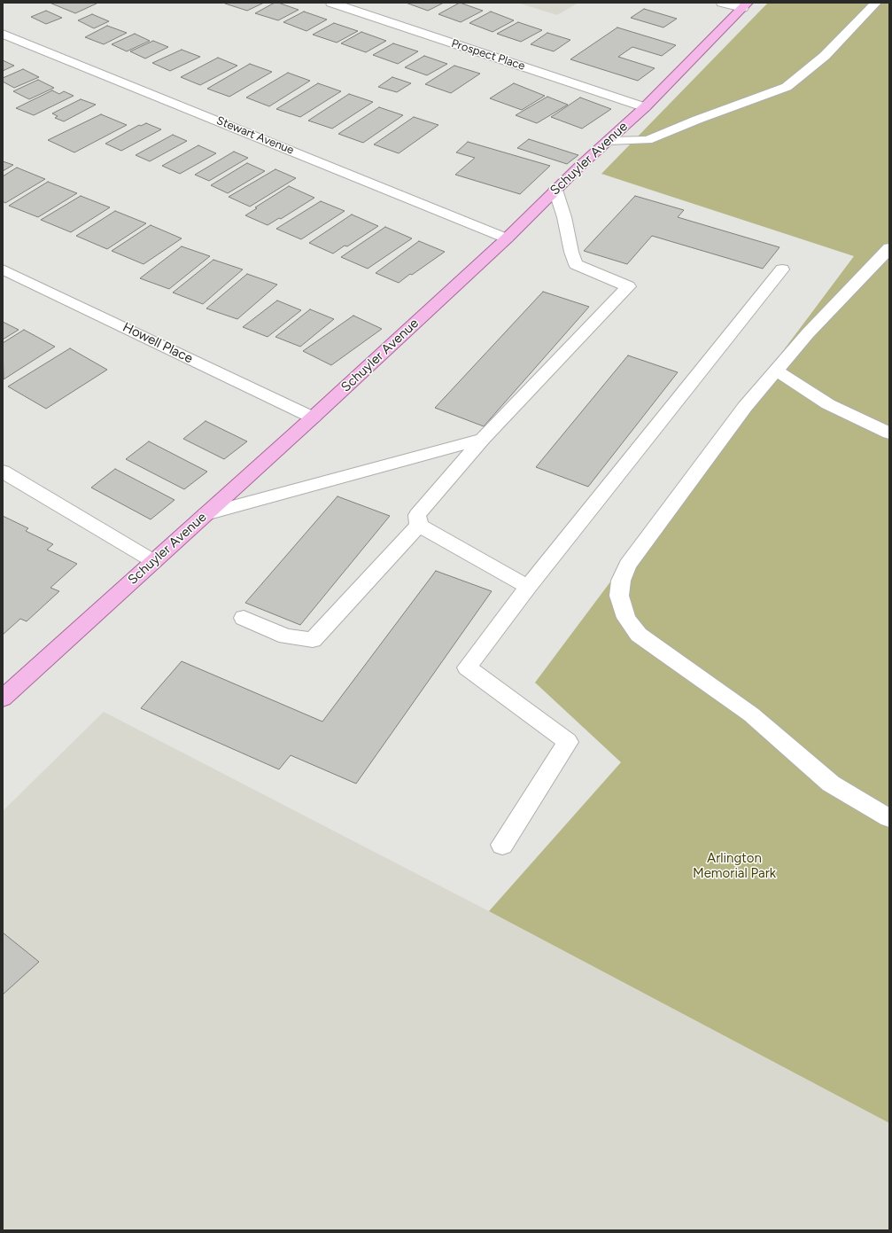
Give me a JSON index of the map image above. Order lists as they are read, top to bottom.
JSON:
{
  "streets": {
    "main road": ["Schuyler Avenue"],
    "street": ["Prospect Place", "Stewart Avenue", "Howell Place"]
  },
  "crossings": [
    ["Prospect Place", "Schuyler Avenue"],
    ["Stewart Avenue", "Schuyler Avenue"],
    ["Schuyler Avenue", "Howell Place"]
  ],
  "parks": ["Arlington Memorial Park"]
}
